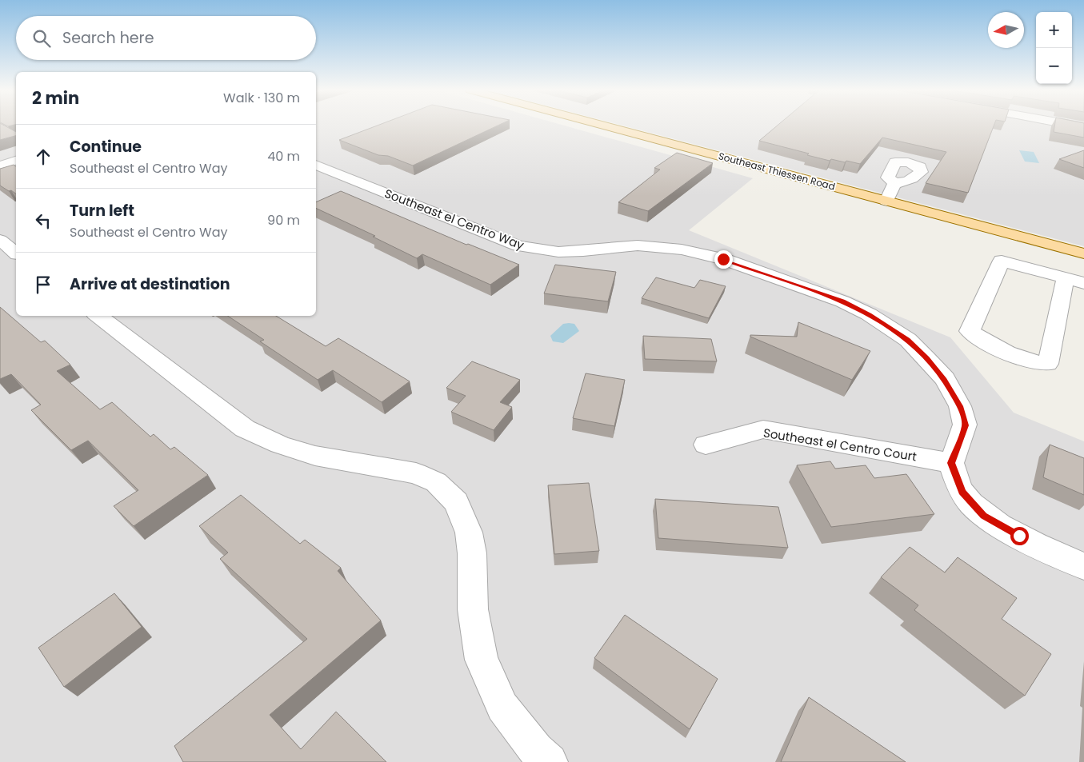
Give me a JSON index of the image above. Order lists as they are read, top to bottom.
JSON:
{
  "streets": {
    "main road": ["Southeast Thiessen Road"],
    "street": ["Southeast el Centro Way", "Southeast el Centro Court"]
  },
  "crossings": [
    ["Southeast el Centro Way", "Southeast el Centro Court"]
  ],
  "north": "left",
  "page": {
    "map_buttons": ["+", "−"],
    "search": "Search here",
    "heading": ["2 min", "Walk · 130 m"],
    "list": [
      ["Continue", "Southeast el Centro Way", "40 m"],
      ["Turn left", "Southeast el Centro Way", "90 m"],
      "Arrive at destination"
    ]
  }
}
